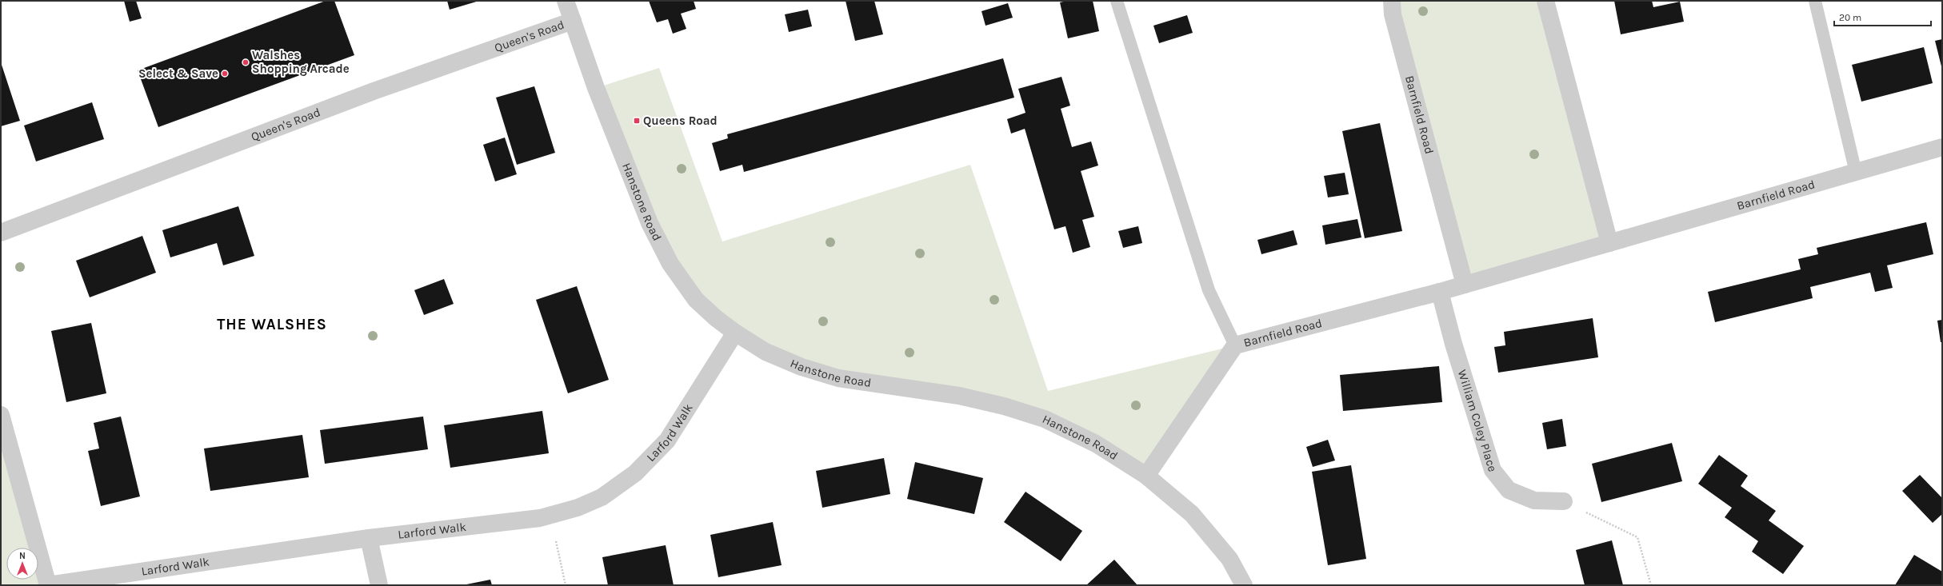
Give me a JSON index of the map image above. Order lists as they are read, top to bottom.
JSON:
{
  "streets": {
    "street": [
      "Queen's Road",
      "Barnfield Road",
      "Hanstone Road",
      "William Coley Place",
      "Larford Walk"
    ]
  },
  "crossings": [
    ["Queen's Road", "Hanstone Road"],
    ["Barnfield Road", "Hanstone Road"],
    ["Barnfield Road", "William Coley Place"],
    ["Hanstone Road", "Larford Walk"]
  ],
  "districts": ["THE WALSHES"],
  "places": {
    "other": ["Walshes Shopping Arcade", "Select & Save"],
    "transit": ["Queens Road"]
  },
  "scale_bar": "20 m",
  "north": "top"
}
